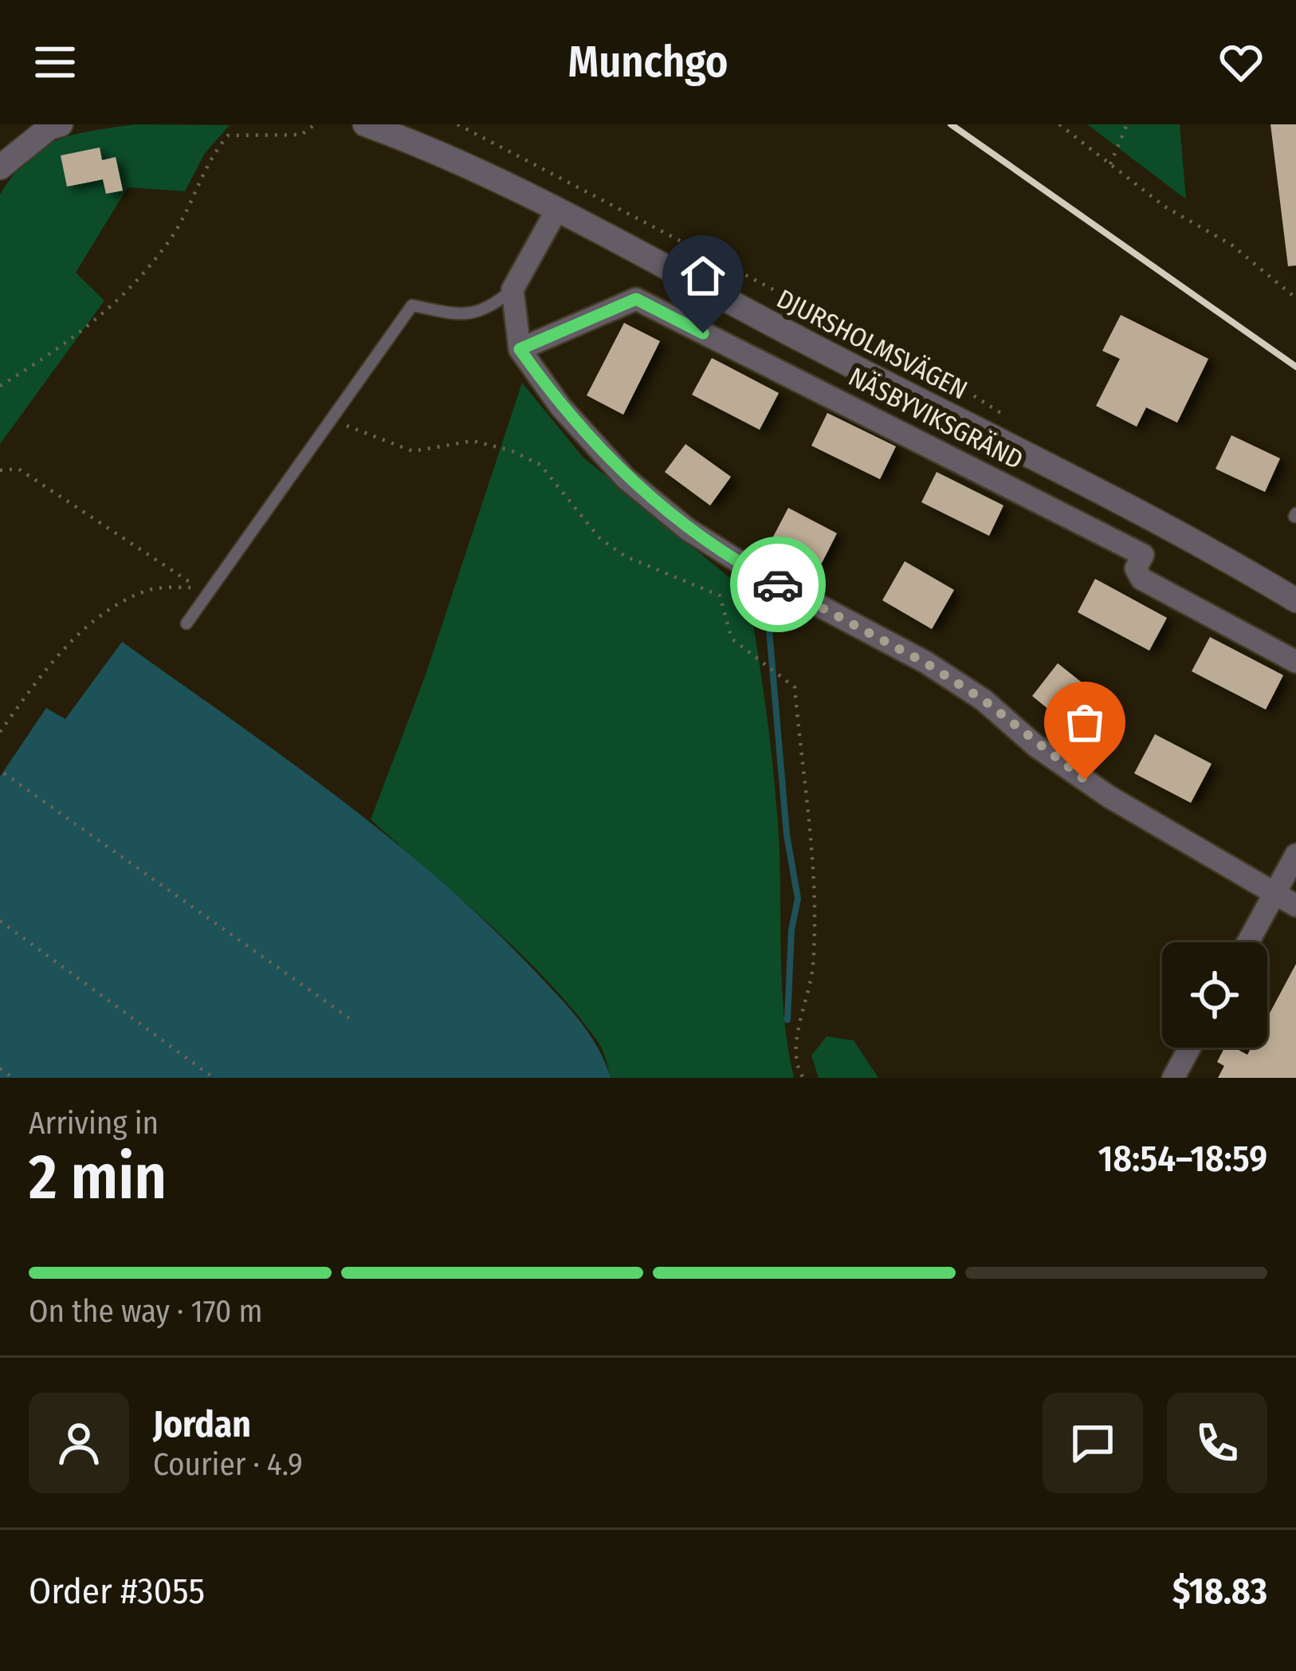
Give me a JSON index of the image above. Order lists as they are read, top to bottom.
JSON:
{
  "streets": {
    "street": ["DJURSHOLMSVÄGEN", "NÄSBYVIKSGRÄND"]
  },
  "page": {
    "header": "Munchgo",
    "heading": ["2 min", "Arriving in", "18:54–18:59"],
    "panel": [
      "Jordan",
      "Courier · 4.9",
      "Order #3055",
      "$18.83"
    ],
    "bar": "On the way · 170 m"
  }
}
